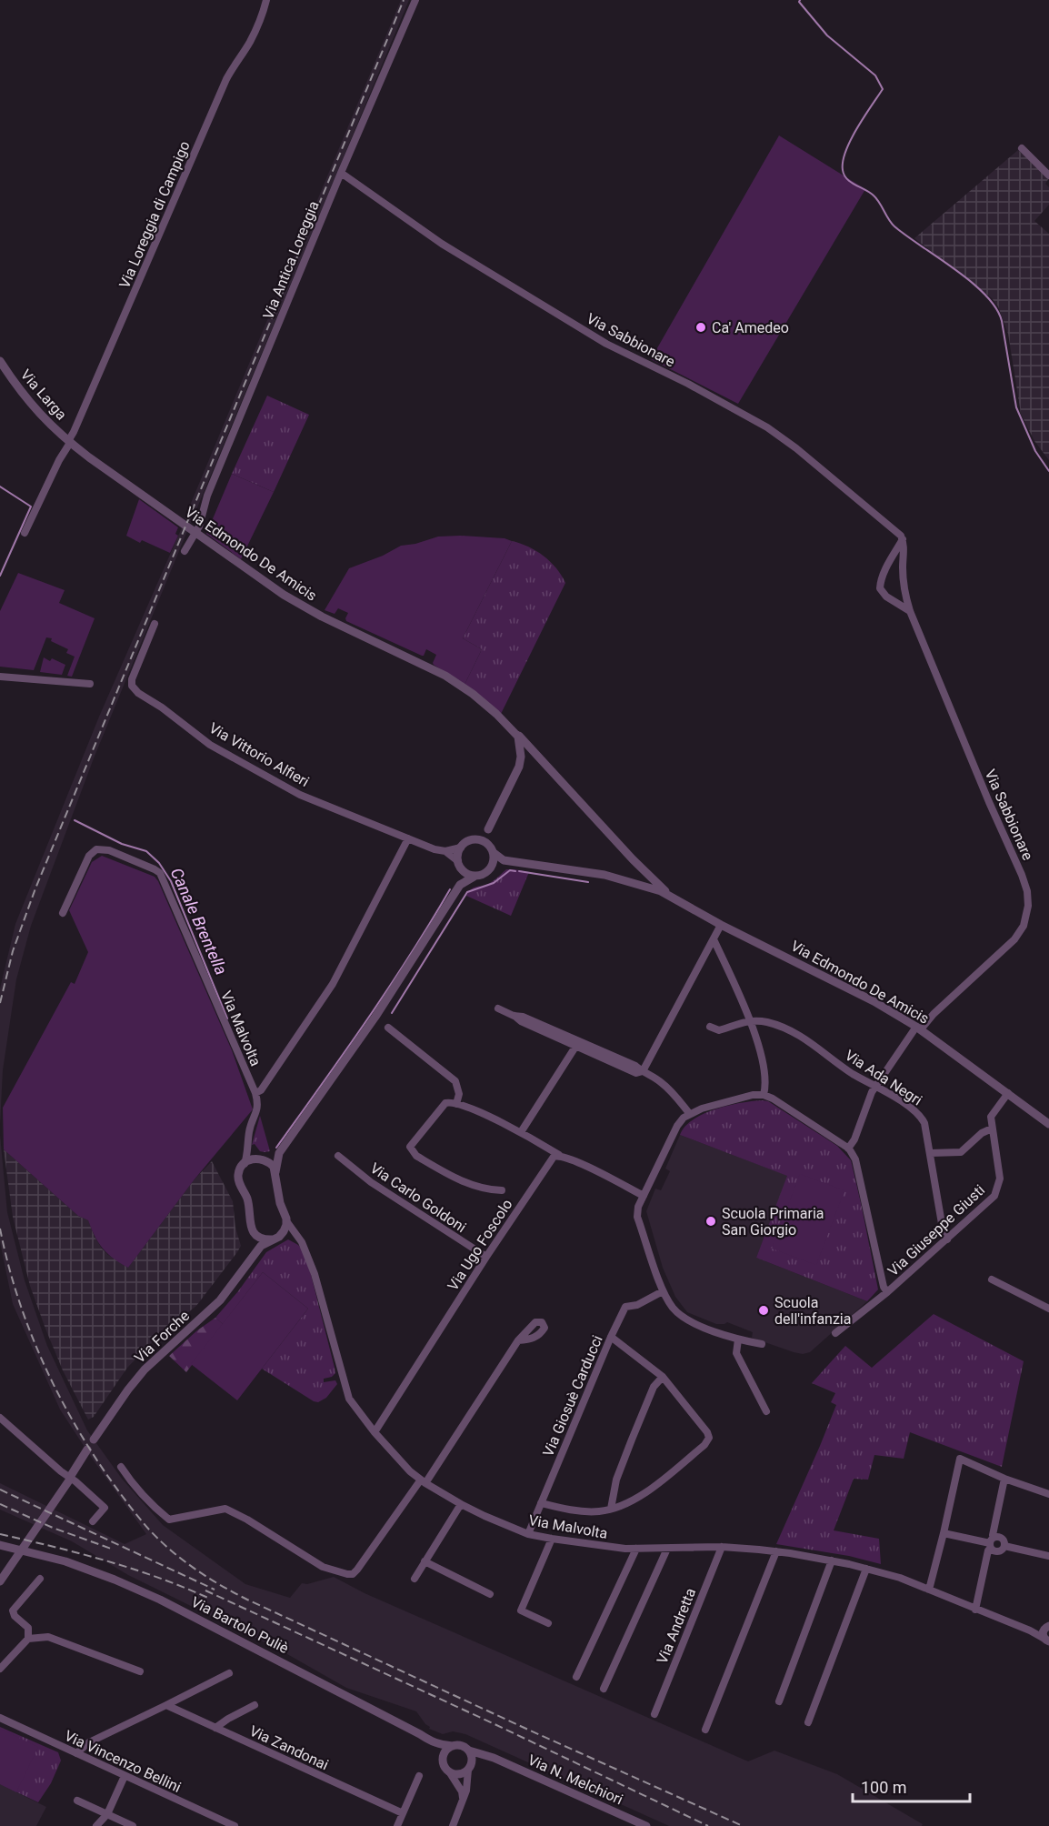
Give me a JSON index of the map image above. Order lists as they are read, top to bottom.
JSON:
{
  "streets": {
    "street": [
      "Via Loreggia di Campigo",
      "Via Antica Loreggia",
      "Via Sabbionare",
      "Via Larga",
      "Via Edmondo De Amicis",
      "Via Vittorio Alfieri",
      "Via Malvolta",
      "Via Ada Negri",
      "Via Carlo Goldoni",
      "Via Giuseppe Giusti",
      "Via Ugo Foscolo",
      "Via Forche",
      "Via Giosuè Carducci",
      "Via Bartolo Puliè",
      "Via Andretta",
      "Via Zandonai",
      "Via Vincenzo Bellini",
      "Via N. Melchiori"
    ]
  },
  "crossings": [
    ["Via Loreggia di Campigo", "Via Larga"],
    ["Via Loreggia di Campigo", "Via Edmondo De Amicis"],
    ["Via Antica Loreggia", "Via Sabbionare"],
    ["Via Antica Loreggia", "Via Edmondo De Amicis"],
    ["Via Sabbionare", "Via Edmondo De Amicis"],
    ["Via Sabbionare", "Via Ada Negri"],
    ["Via Larga", "Via Edmondo De Amicis"],
    ["Via Edmondo De Amicis", "Via Giuseppe Giusti"],
    ["Via Malvolta", "Via Ugo Foscolo"],
    ["Via Malvolta", "Via Forche"],
    ["Via Malvolta", "Via Giosuè Carducci"],
    ["Via Malvolta", "Via Andretta"],
    ["Via Ada Negri", "Via Giuseppe Giusti"],
    ["Via Carlo Goldoni", "Via Ugo Foscolo"],
    ["Via Bartolo Puliè", "Via N. Melchiori"]
  ],
  "water": ["Canale Brentella"],
  "places": ["Ca' Amedeo", "Scuola Primaria San Giorgio", "Scuola dell'infanzia"],
  "scale_bar": "100 m"
}
